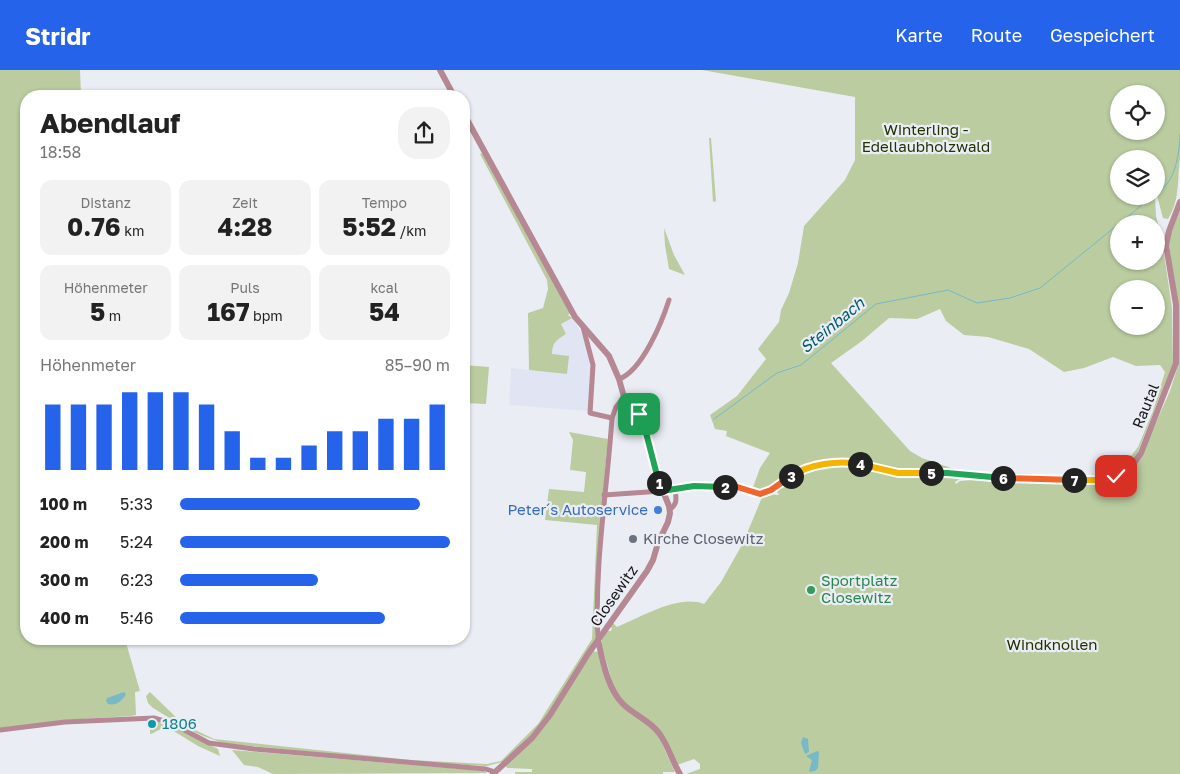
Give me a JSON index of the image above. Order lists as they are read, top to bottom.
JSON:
{
  "streets": {
    "street": ["Rautal", "Closewitz"]
  },
  "crossings": [
    ["Rautal", "Closewitz"]
  ],
  "water": ["Steinbach"],
  "parks": ["Winterling - Edellaubholzwald", "Windknollen"],
  "places": [
    "Peter´s Autoservice",
    "Kirche Closewitz",
    "Sportplatz Closewitz",
    "1806"
  ],
  "page": {
    "header": "Stridr",
    "nav": ["Karte", "Route", "Gespeichert"],
    "map_buttons": ["+", "−"],
    "heading": ["Abendlauf", "18:58"],
    "stats": [
      ["Distanz", "0.76 km"],
      ["Zeit", "4:28"],
      ["Tempo", "5:52 /km"],
      ["Höhenmeter", "5 m"],
      ["Puls", "167 bpm"],
      ["kcal", "54"]
    ],
    "chart": ["Höhenmeter", "85–90 m"],
    "pins": [
      "4",
      "5",
      "3",
      "6",
      "7",
      "1",
      "2"
    ],
    "list": [
      {
        "name": "100 m",
        "note": "5:33"
      },
      {
        "name": "200 m",
        "note": "5:24"
      },
      {
        "name": "300 m",
        "note": "6:23"
      },
      {
        "name": "400 m",
        "note": "5:46"
      }
    ]
  }
}
